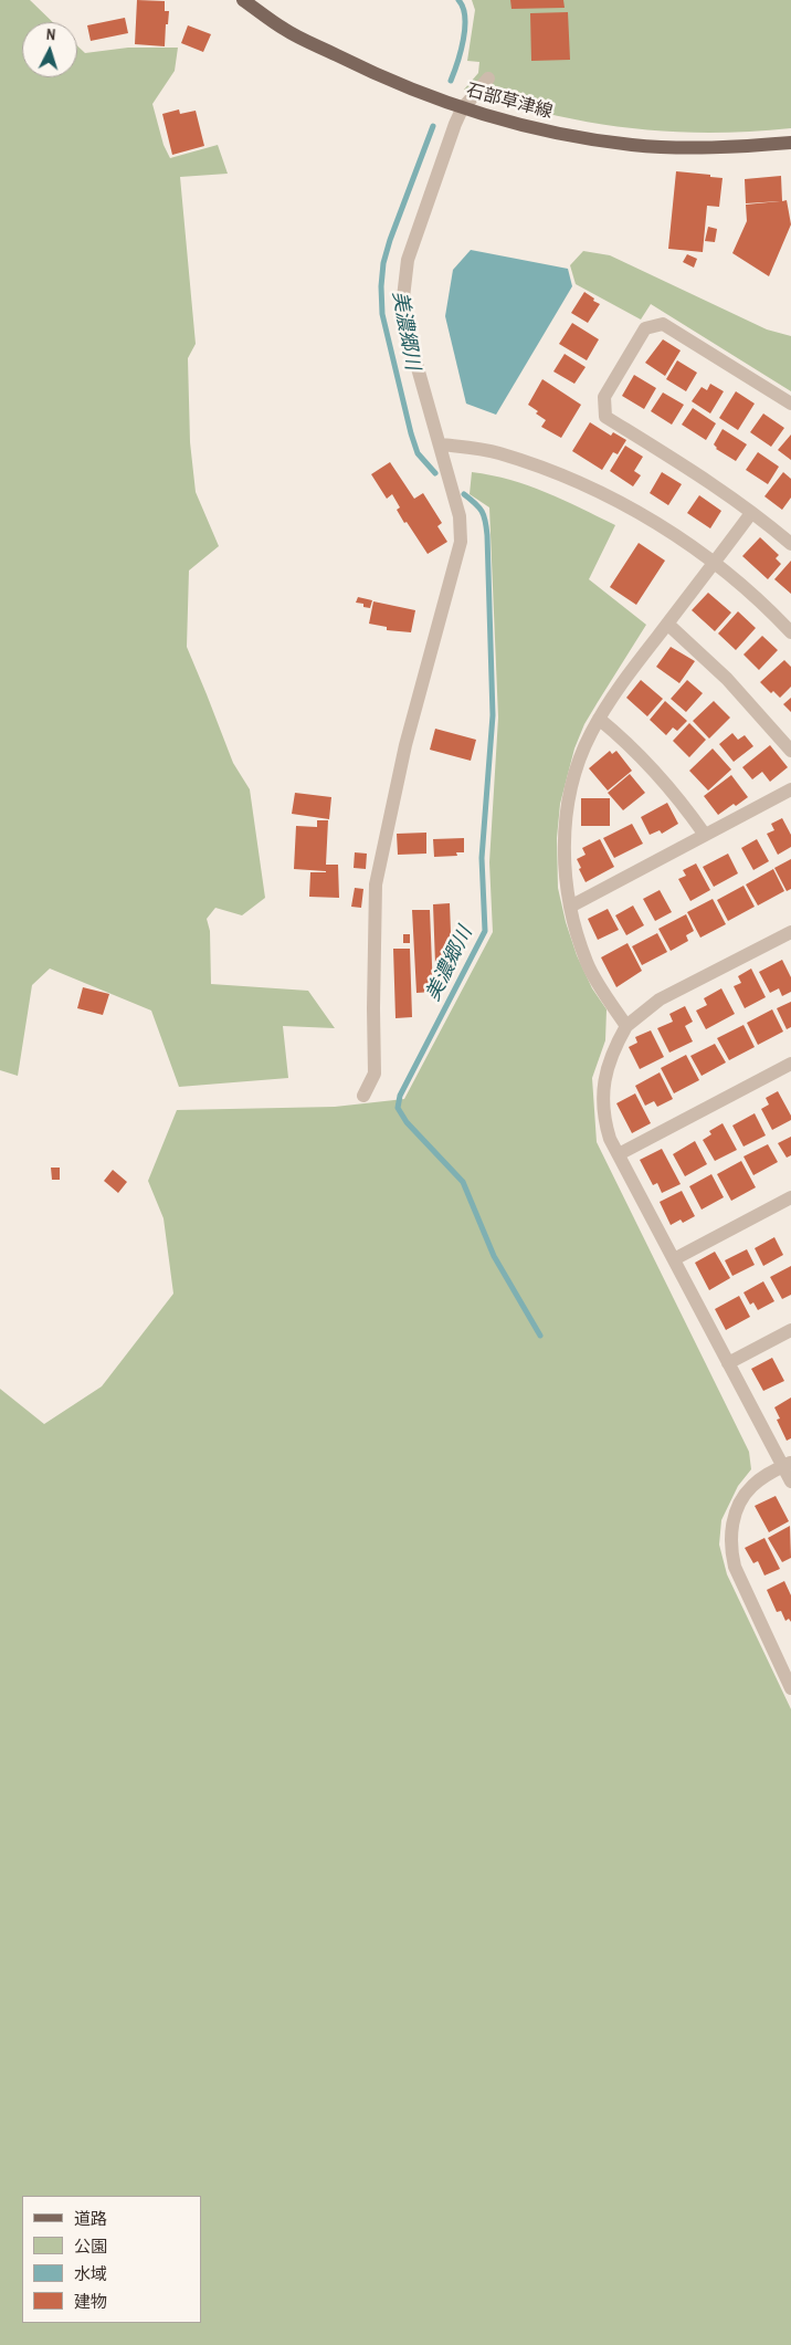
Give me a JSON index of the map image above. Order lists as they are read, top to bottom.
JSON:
{
  "streets": {
    "main road": ["石部草津線"]
  },
  "water": ["美濃郷川"],
  "legend": [
    "道路",
    "公園",
    "水域",
    "建物"
  ],
  "north": "top"
}
